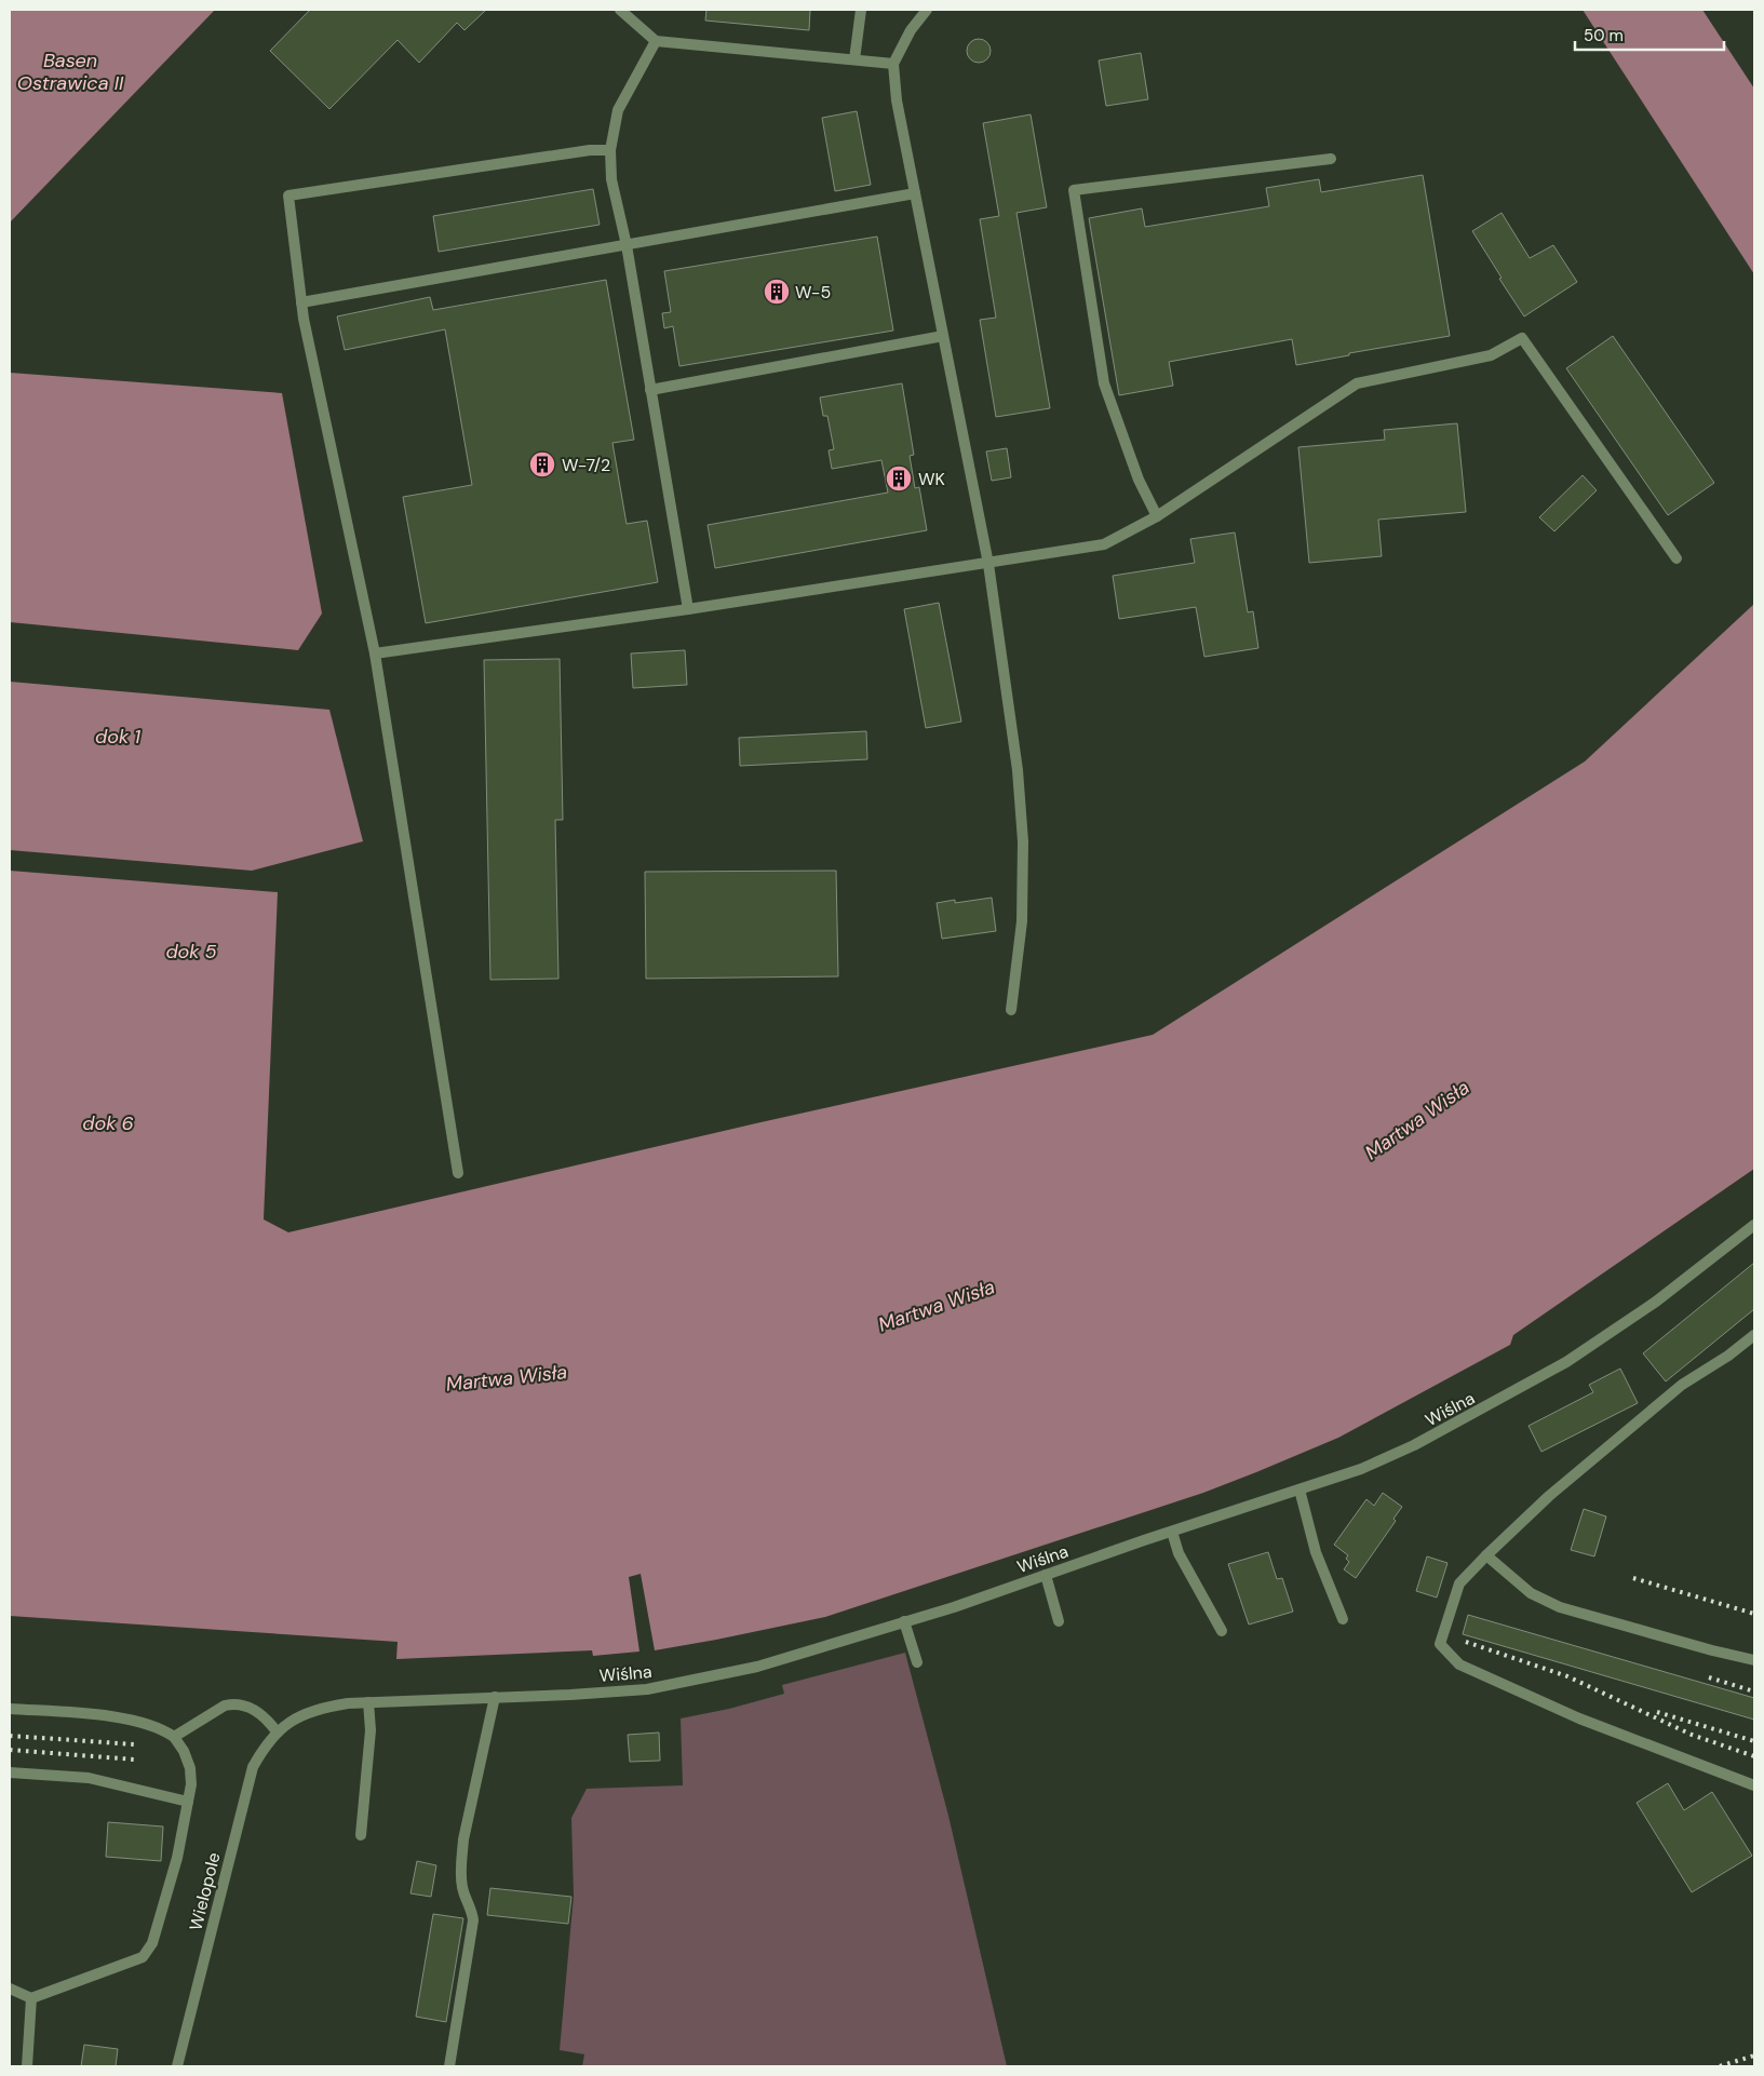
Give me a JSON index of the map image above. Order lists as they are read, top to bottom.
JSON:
{
  "streets": {
    "street": ["Wiślna", "Wielopole"]
  },
  "crossings": [
    ["Wiślna", "Wielopole"]
  ],
  "water": [
    "Basen Ostrawica II",
    "dok 1",
    "dok 5",
    "Martwa Wisła",
    "dok 6"
  ],
  "places": {
    "building": ["W-5", "W-7/2", "WK"]
  },
  "scale_bar": "50 m"
}
